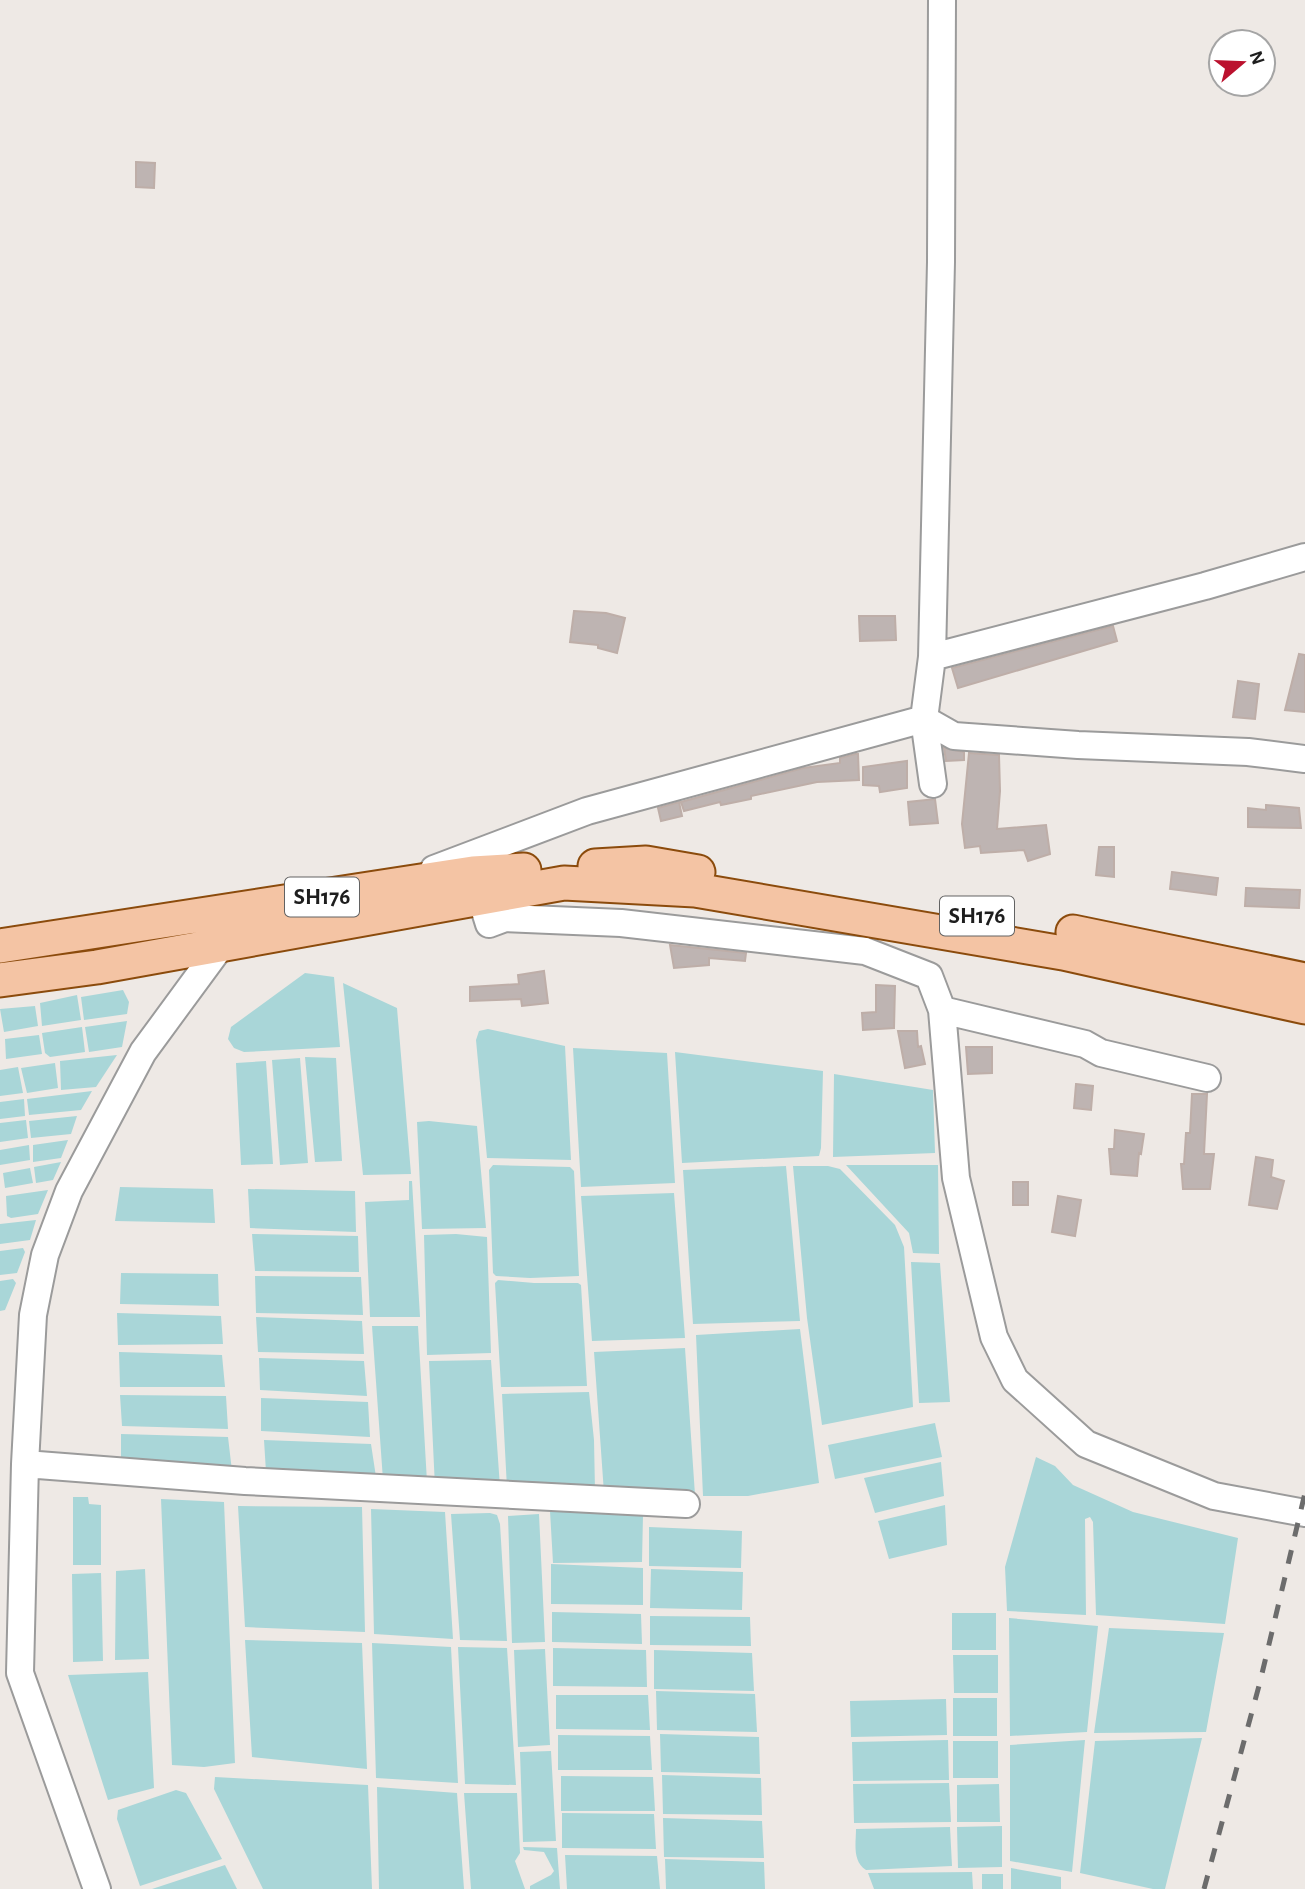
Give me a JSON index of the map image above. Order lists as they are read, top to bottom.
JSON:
{
  "streets": {
    "main road": ["SH176"]
  },
  "north": "right"
}
